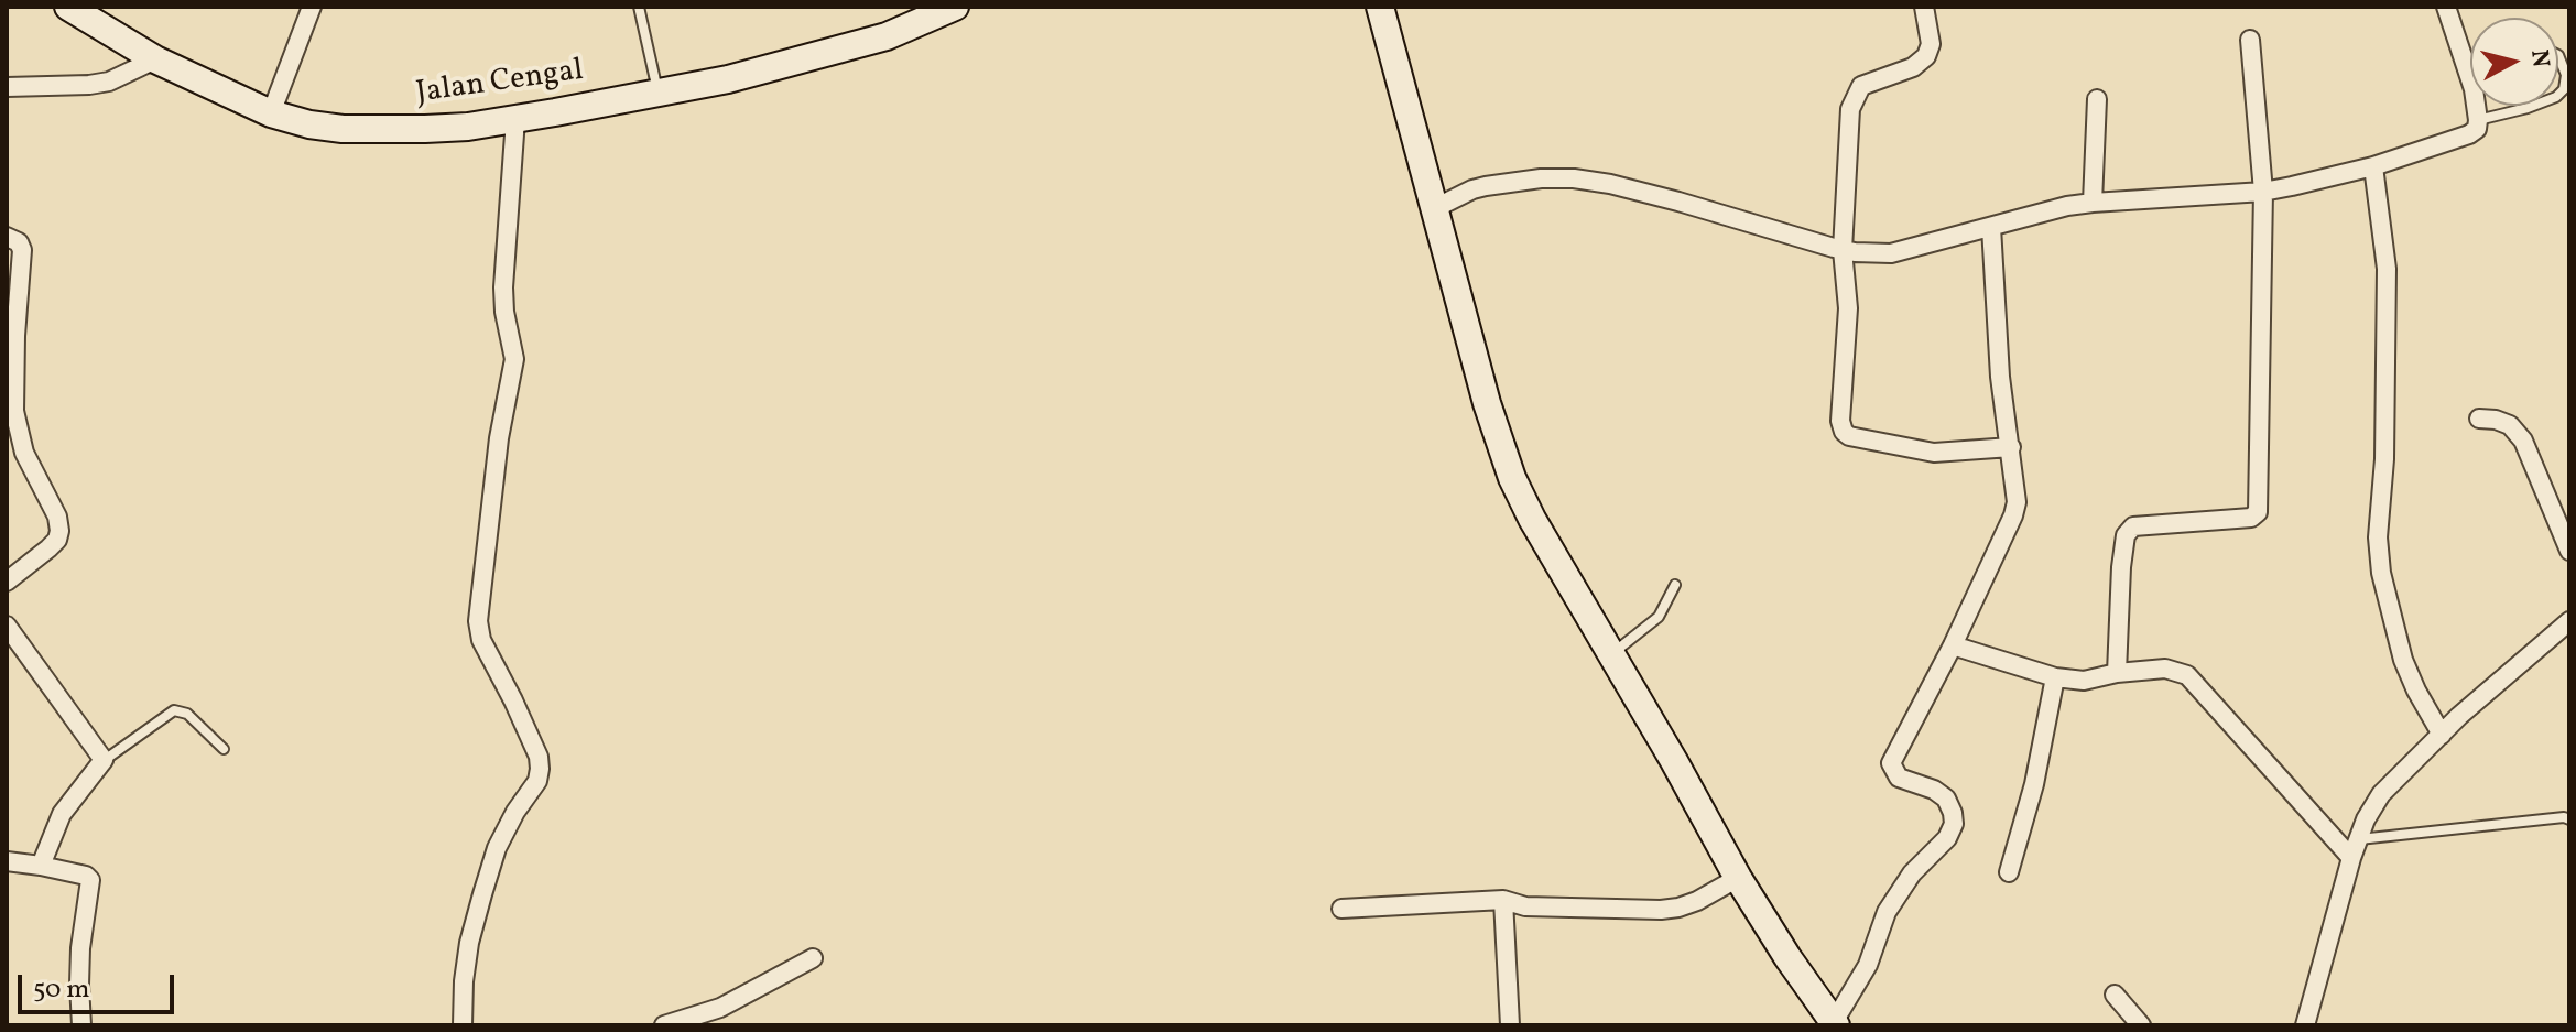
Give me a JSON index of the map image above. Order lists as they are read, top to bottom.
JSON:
{
  "streets": {
    "main road": ["Jalan Cengal"]
  },
  "scale_bar": "50 m",
  "north": "right"
}
